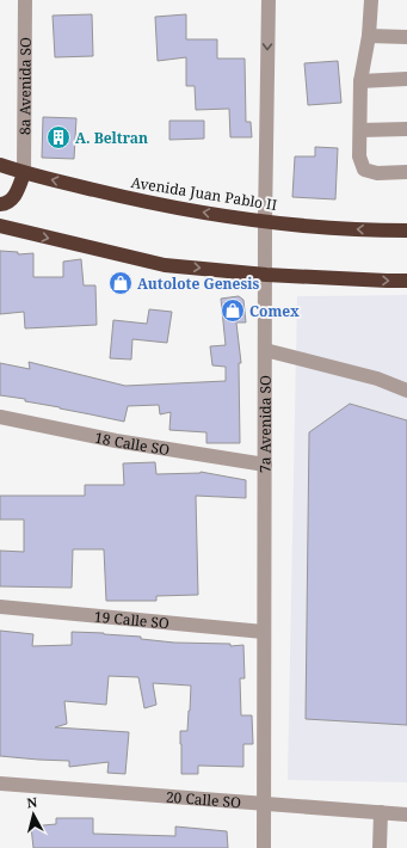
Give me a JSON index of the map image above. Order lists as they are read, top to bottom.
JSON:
{
  "streets": {
    "highway": ["Avenida Juan Pablo II"],
    "street": [
      "8a Avenida SO",
      "7a Avenida SO",
      "18 Calle SO",
      "19 Calle SO",
      "20 Calle SO"
    ]
  },
  "crossings": [
    ["8a Avenida SO", "Avenida Juan Pablo II"],
    ["Avenida Juan Pablo II", "7a Avenida SO"],
    ["7a Avenida SO", "18 Calle SO"],
    ["7a Avenida SO", "19 Calle SO"],
    ["7a Avenida SO", "20 Calle SO"]
  ],
  "places": {
    "building": ["A. Beltran"],
    "shop": ["Autolote Genesis", "Comex"]
  },
  "north": "top"
}
